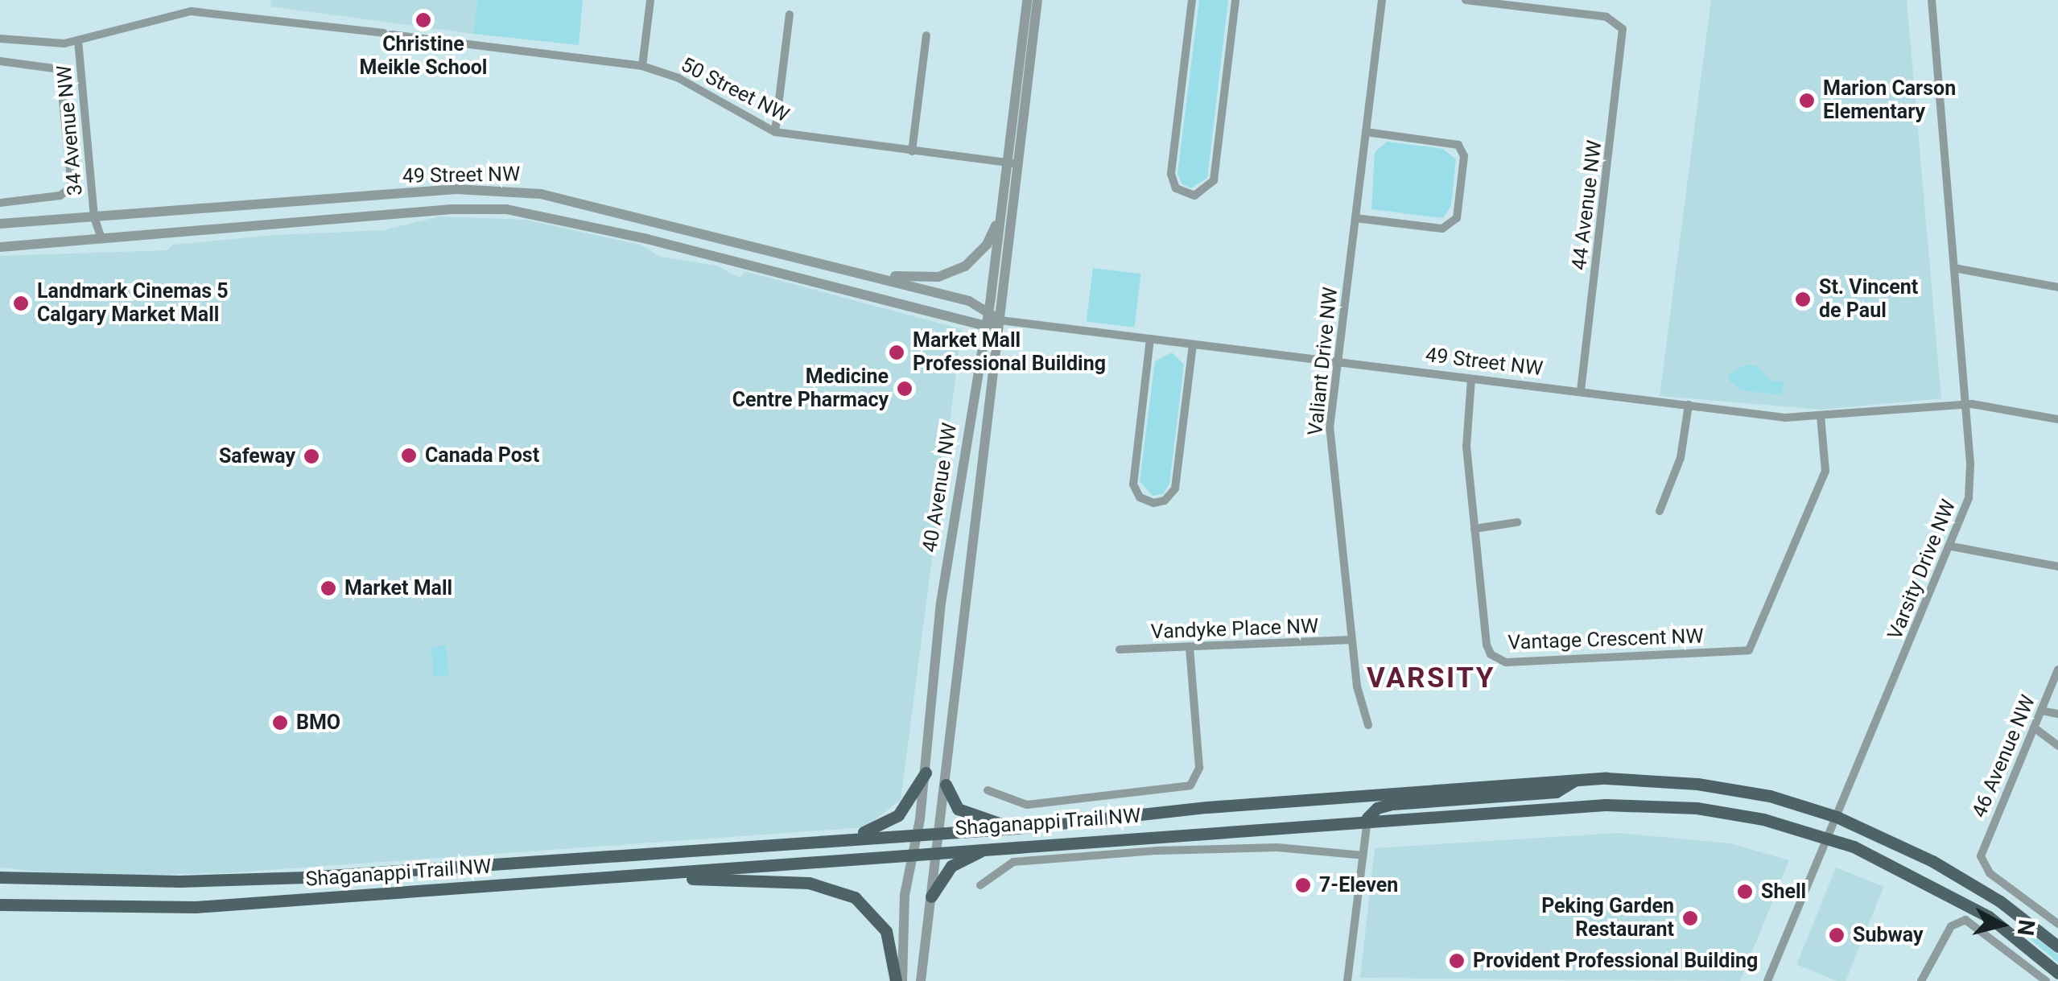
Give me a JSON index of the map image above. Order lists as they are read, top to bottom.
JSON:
{
  "streets": {
    "main road": ["Shaganappi Trail NW"],
    "street": [
      "50 Street NW",
      "34 Avenue NW",
      "49 Street NW",
      "44 Avenue NW",
      "Valiant Drive NW",
      "40 Avenue NW",
      "Varsity Drive NW",
      "Vandyke Place NW",
      "Vantage Crescent NW",
      "46 Avenue NW"
    ]
  },
  "crossings": [
    ["50 Street NW", "34 Avenue NW"],
    ["50 Street NW", "40 Avenue NW"],
    ["34 Avenue NW", "49 Street NW"],
    ["49 Street NW", "44 Avenue NW"],
    ["49 Street NW", "Valiant Drive NW"],
    ["49 Street NW", "40 Avenue NW"],
    ["49 Street NW", "Varsity Drive NW"],
    ["49 Street NW", "Vantage Crescent NW"],
    ["Valiant Drive NW", "Vandyke Place NW"],
    ["40 Avenue NW", "Shaganappi Trail NW"],
    ["Varsity Drive NW", "Shaganappi Trail NW"]
  ],
  "districts": ["VARSITY"],
  "places": [
    "Christine Meikle School",
    "Marion Carson Elementary",
    "St. Vincent de Paul",
    "Landmark Cinemas 5 Calgary Market Mall",
    "Market Mall Professional Building",
    "Medicine Centre Pharmacy",
    "Canada Post",
    "Safeway",
    "Market Mall",
    "BMO",
    "7-Eleven",
    "Shell",
    "Peking Garden Restaurant",
    "Subway",
    "Provident Professional Building"
  ],
  "north": "right"
}
